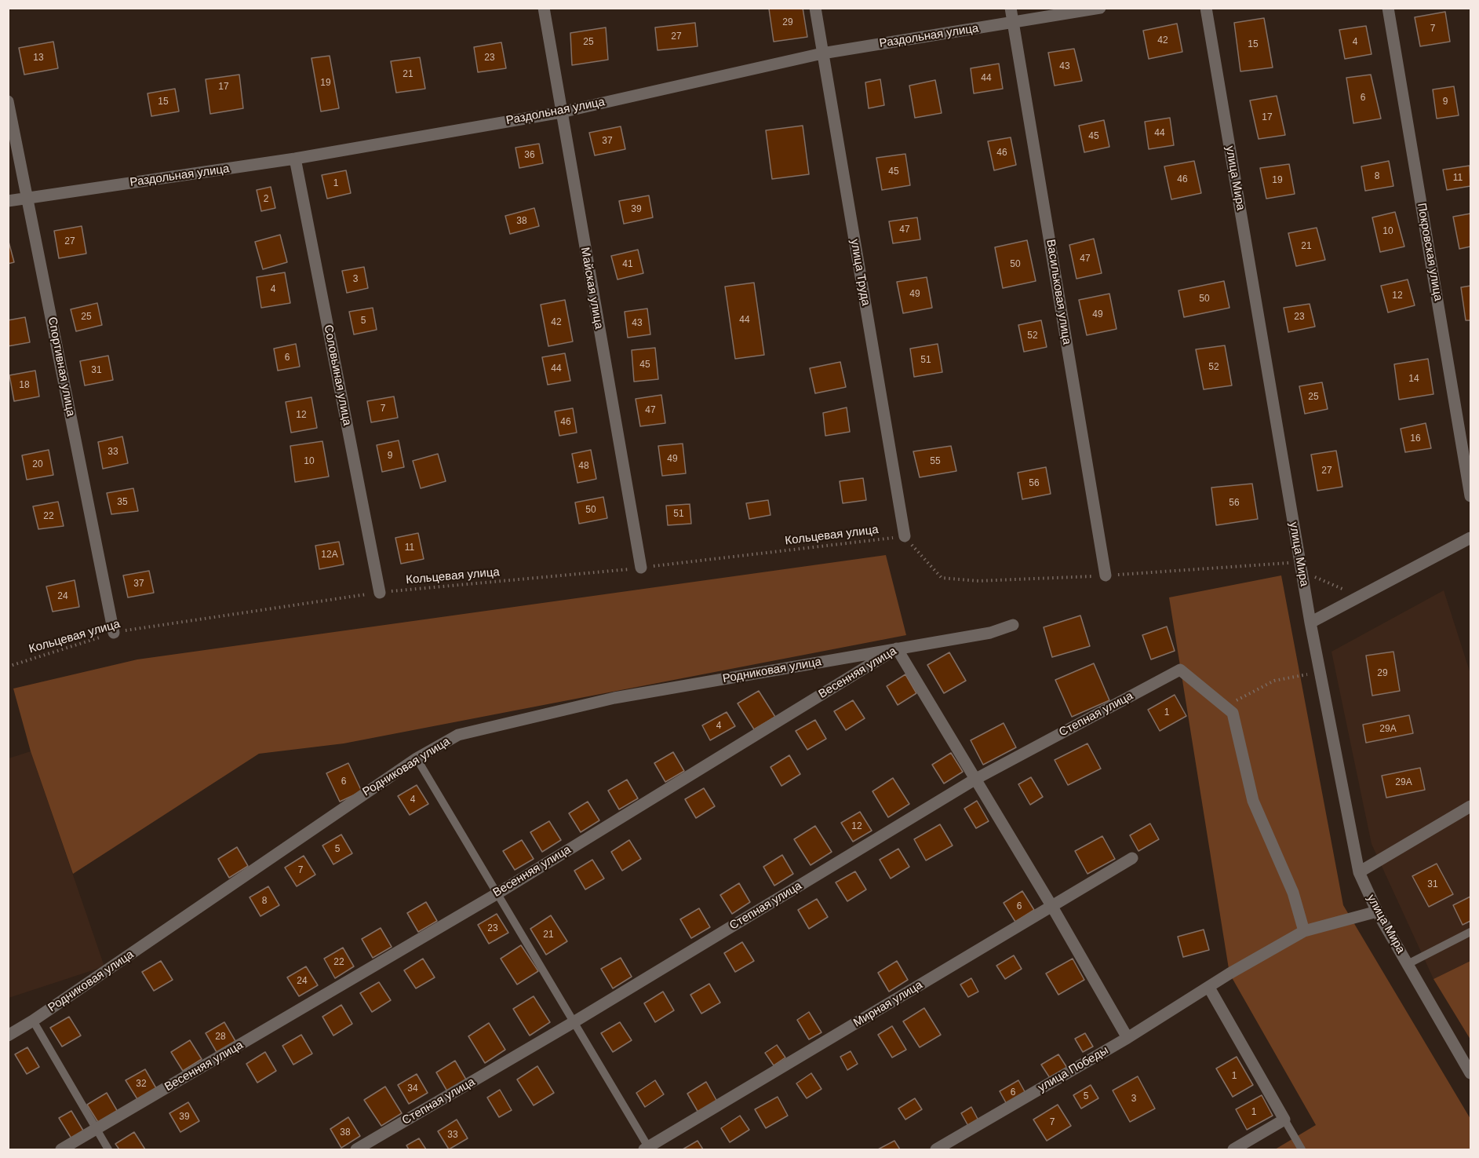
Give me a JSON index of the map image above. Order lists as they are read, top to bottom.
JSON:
{
  "streets": {
    "street": [
      "Раздольная улица",
      "улица Мира",
      "Покровская улица",
      "улица Труда",
      "Майская улица",
      "Васильковая улица",
      "Спортивная улица",
      "Соловьиная улица",
      "Родниковая улица",
      "Весенняя улица",
      "Степная улица",
      "Мирная улица",
      "улица Победы"
    ],
    "path": ["Кольцевая улица"]
  },
  "crossings": [
    ["Раздольная улица", "улица Труда"],
    ["Раздольная улица", "Майская улица"],
    ["Раздольная улица", "Васильковая улица"],
    ["Раздольная улица", "Спортивная улица"],
    ["Раздольная улица", "Соловьиная улица"],
    ["улица Мира", "улица Победы"],
    ["улица Труда", "Кольцевая улица"],
    ["Майская улица", "Кольцевая улица"],
    ["Спортивная улица", "Кольцевая улица"],
    ["Соловьиная улица", "Кольцевая улица"],
    ["Родниковая улица", "Весенняя улица"]
  ],
  "house_numbers": [
    "29",
    "7",
    "27",
    "42",
    "25",
    "4",
    "15",
    "13",
    "23",
    "43",
    "21",
    "44",
    "19",
    "17",
    "6",
    "15",
    "9",
    "17",
    "44",
    "45",
    "37",
    "46",
    "36",
    "45",
    "8",
    "11",
    "46",
    "19",
    "1",
    "2",
    "39",
    "38",
    "47",
    "10",
    "27",
    "21",
    "47",
    "41",
    "50",
    "3",
    "4",
    "49",
    "12",
    "50",
    "49",
    "25",
    "23",
    "44",
    "5",
    "42",
    "43",
    "52",
    "6",
    "51",
    "45",
    "52",
    "44",
    "31",
    "14",
    "18",
    "25",
    "7",
    "47",
    "12",
    "46",
    "16",
    "33",
    "9",
    "49",
    "10",
    "55",
    "20",
    "48",
    "27",
    "56",
    "35",
    "56",
    "50",
    "51",
    "22",
    "11",
    "12А",
    "37",
    "24",
    "29",
    "1",
    "4",
    "29А",
    "6",
    "29А",
    "4",
    "12",
    "5",
    "7",
    "31",
    "8",
    "6",
    "23",
    "21",
    "22",
    "24",
    "28",
    "1",
    "32",
    "34",
    "6",
    "5",
    "3",
    "1",
    "39",
    "7",
    "38",
    "33"
  ]
}
